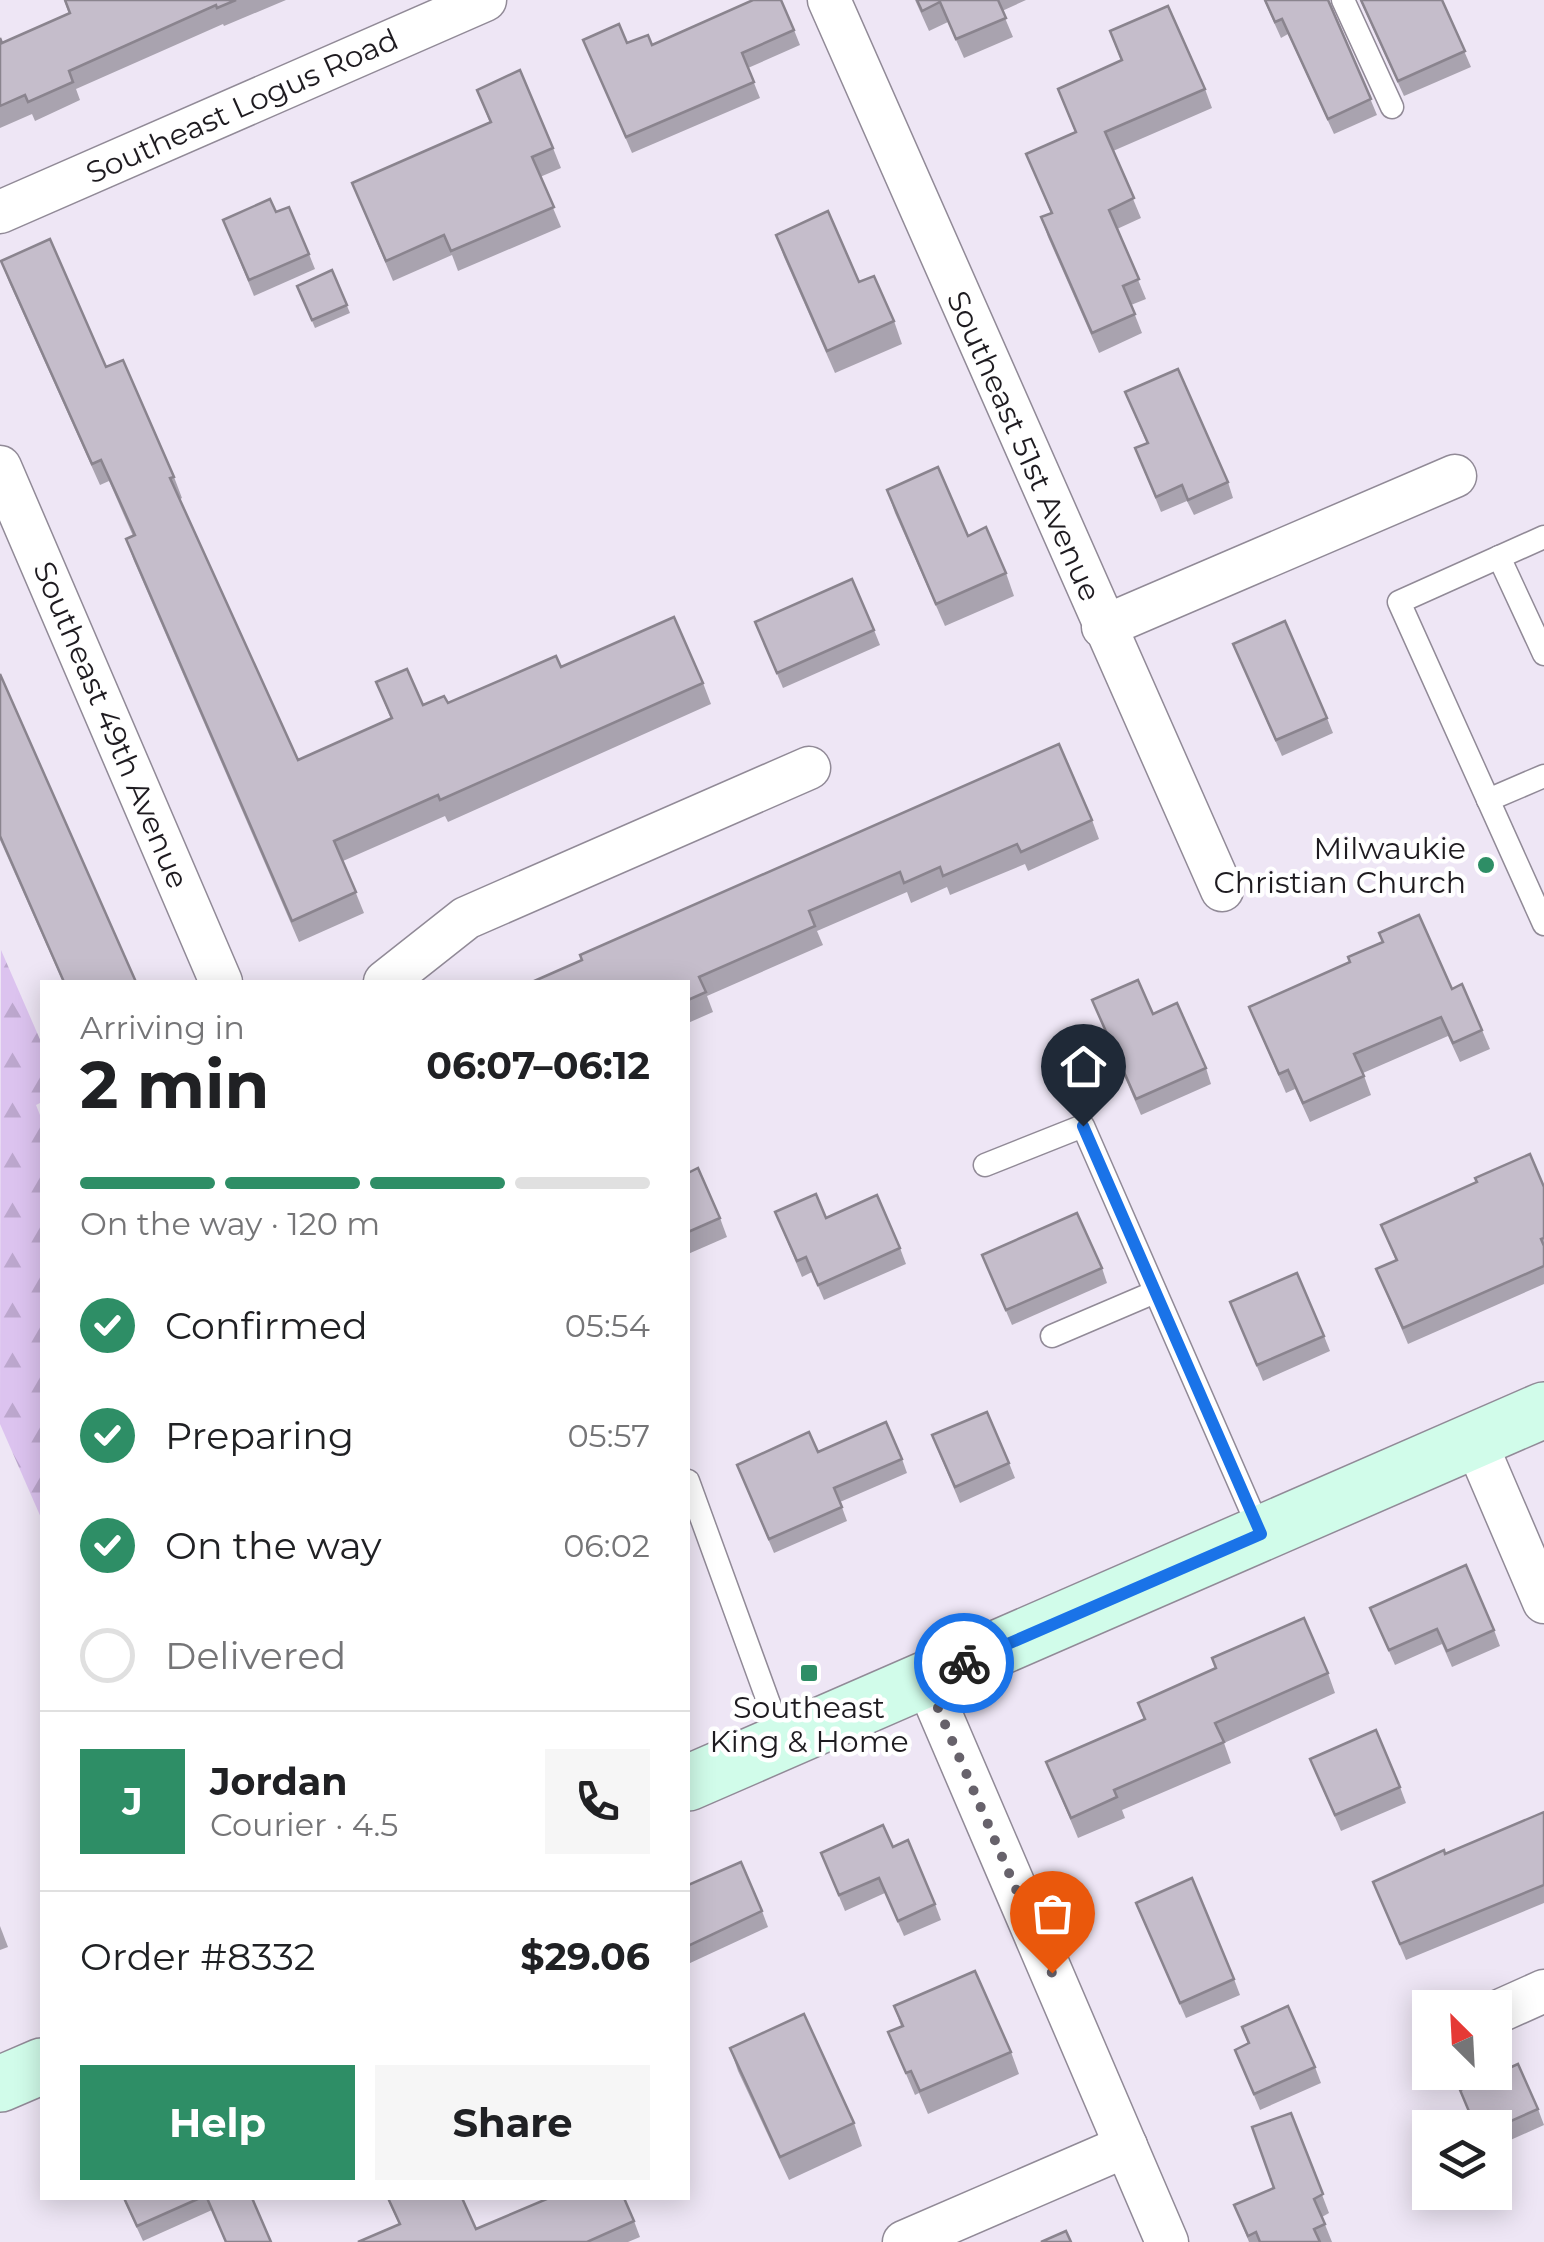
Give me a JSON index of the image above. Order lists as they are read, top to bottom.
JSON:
{
  "streets": {
    "street": ["Southeast Logus Road", "Southeast 51st Avenue", "Southeast 49th Avenue"]
  },
  "places": {
    "other": ["Milwaukie Christian Church"],
    "transit": ["Southeast King & Home"]
  },
  "north": "top left",
  "page": {
    "heading": ["2 min", "Arriving in", "06:07–06:12"],
    "panel": [
      "Jordan",
      "Courier · 4.5",
      "Order #8332",
      "$29.06"
    ],
    "bar": "On the way · 120 m",
    "list": [
      ["Confirmed", "05:54"],
      ["Preparing", "05:57"],
      ["On the way", "06:02"],
      "Delivered"
    ],
    "round": "J",
    "buttons": ["Help", "Share"]
  }
}
